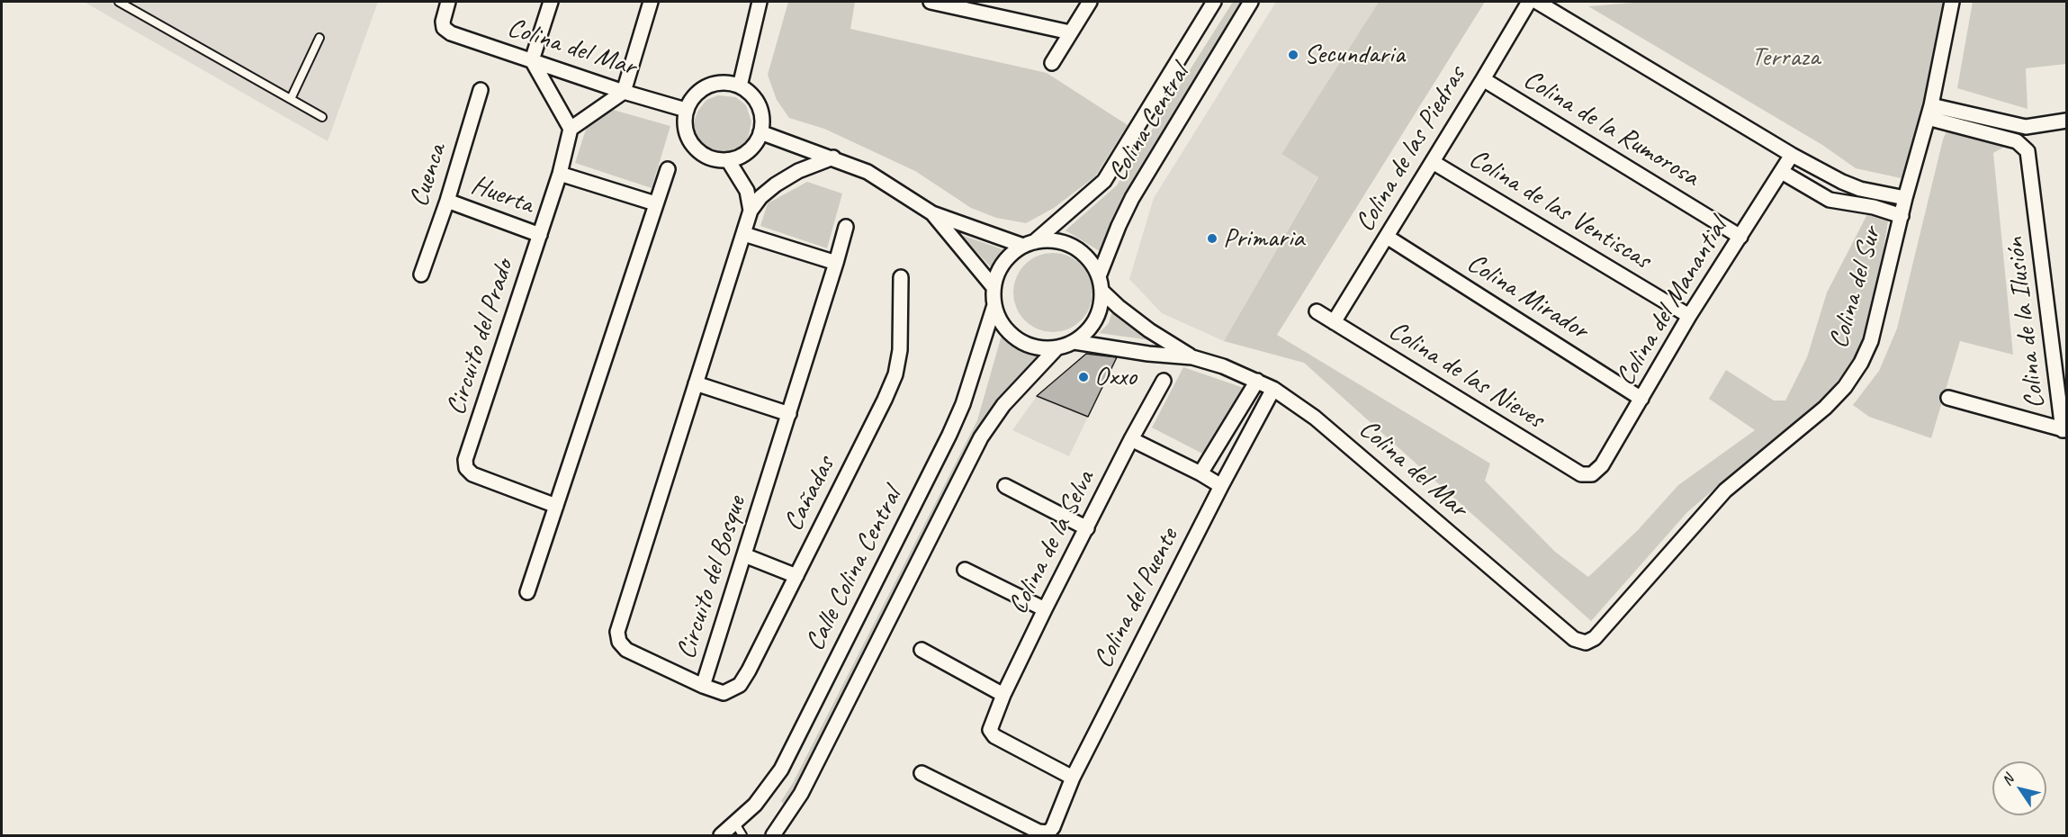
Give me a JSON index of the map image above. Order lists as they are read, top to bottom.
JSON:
{
  "streets": {
    "street": [
      "Colina del Mar",
      "Colina Central",
      "Colina de la Rumorosa",
      "Colina de las Piedras",
      "Cuenca",
      "Huerta",
      "Colina de las Ventiscas",
      "Colina del Sur",
      "Colina Mirador",
      "Colina del Manantial",
      "Colina de la Ilusión",
      "Circuito del Prado",
      "Colina de las Nieves",
      "Cañadas",
      "Colina de la Selva",
      "Calle Colina Central",
      "Circuito del Bosque",
      "Colina del Puente"
    ]
  },
  "crossings": [
    ["Colina del Mar", "Colina Central"],
    ["Colina del Mar", "Colina del Sur"],
    ["Colina del Mar", "Calle Colina Central"],
    ["Colina del Mar", "Circuito del Bosque"],
    ["Colina del Mar", "Colina del Puente"],
    ["Colina Central", "Calle Colina Central"],
    ["Colina de la Rumorosa", "Colina de las Piedras"],
    ["Colina de la Rumorosa", "Colina del Manantial"],
    ["Colina de las Piedras", "Colina de las Ventiscas"],
    ["Colina de las Piedras", "Colina Mirador"],
    ["Colina de las Piedras", "Colina de las Nieves"],
    ["Cuenca", "Huerta"],
    ["Huerta", "Circuito del Prado"],
    ["Colina de las Ventiscas", "Colina del Manantial"],
    ["Colina del Sur", "Colina de la Ilusión"],
    ["Colina Mirador", "Colina del Manantial"],
    ["Colina del Manantial", "Colina de las Nieves"],
    ["Cañadas", "Circuito del Bosque"],
    ["Colina de la Selva", "Colina del Puente"]
  ],
  "parks": ["Terraza"],
  "places": ["Secundaria", "Primaria", "Oxxo"],
  "north": "top left"
}
